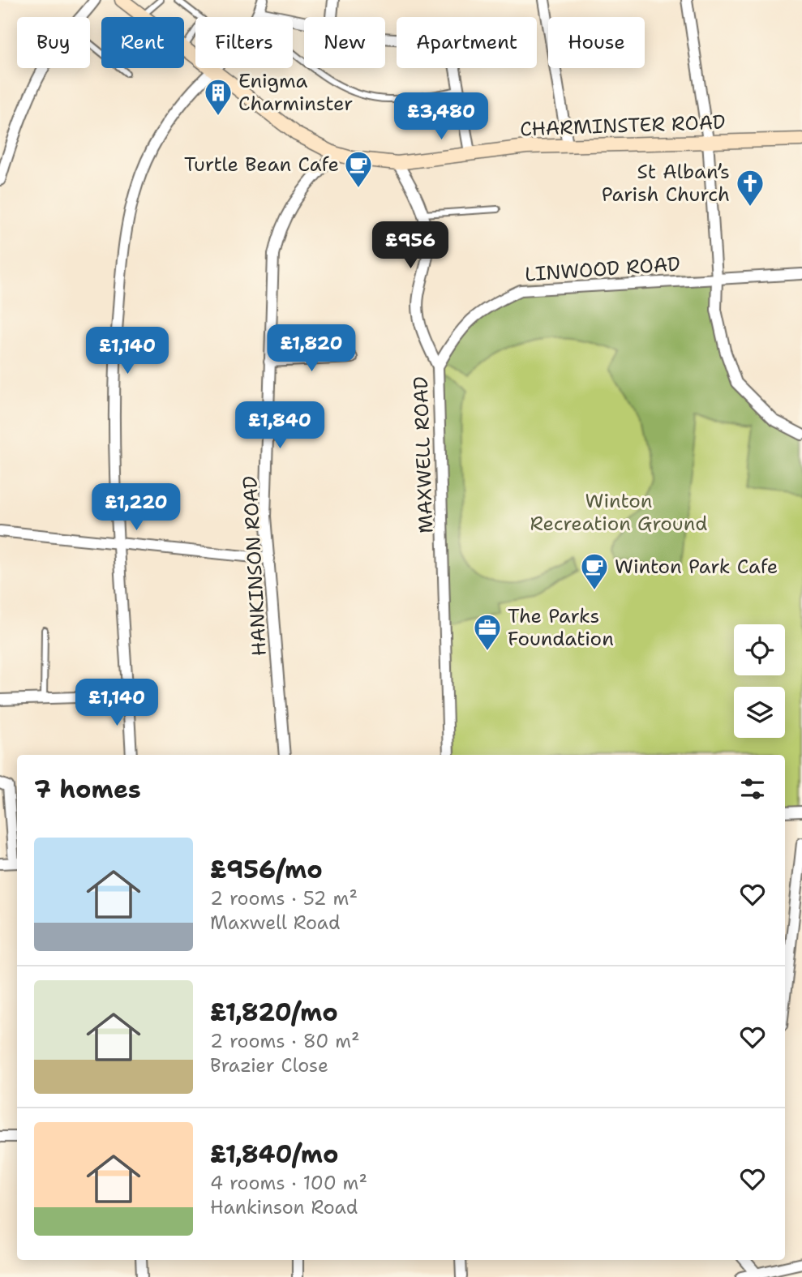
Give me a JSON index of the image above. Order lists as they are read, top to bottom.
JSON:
{
  "streets": {
    "main road": ["CHARMINSTER ROAD"],
    "street": ["LINWOOD ROAD", "MAXWELL ROAD", "HANKINSON ROAD"]
  },
  "crossings": [
    ["CHARMINSTER ROAD", "MAXWELL ROAD"],
    ["CHARMINSTER ROAD", "HANKINSON ROAD"],
    ["LINWOOD ROAD", "MAXWELL ROAD"]
  ],
  "parks": ["Winton Recreation Ground"],
  "places": {
    "building": ["Enigma Charminster"],
    "cafe": ["Turtle Bean Cafe", "Winton Park Cafe"],
    "church": ["St Alban’s Parish Church"],
    "office": ["The Parks Foundation"]
  },
  "page": {
    "chip": [
      "Buy",
      "Rent",
      "Filters",
      "New",
      "Apartment",
      "House"
    ],
    "price": [
      "£3,480",
      "£956",
      "£1,820",
      "£1,140",
      "£1,840",
      "£1,220",
      "£1,140"
    ],
    "heading": "7 homes",
    "list": [
      {
        "name": "£956/mo",
        "note": "2 rooms · 52 m² · Maxwell Road"
      },
      {
        "name": "£1,820/mo",
        "note": "2 rooms · 80 m² · Brazier Close"
      },
      {
        "name": "£1,840/mo",
        "note": "4 rooms · 100 m² · Hankinson Road"
      }
    ]
  }
}
